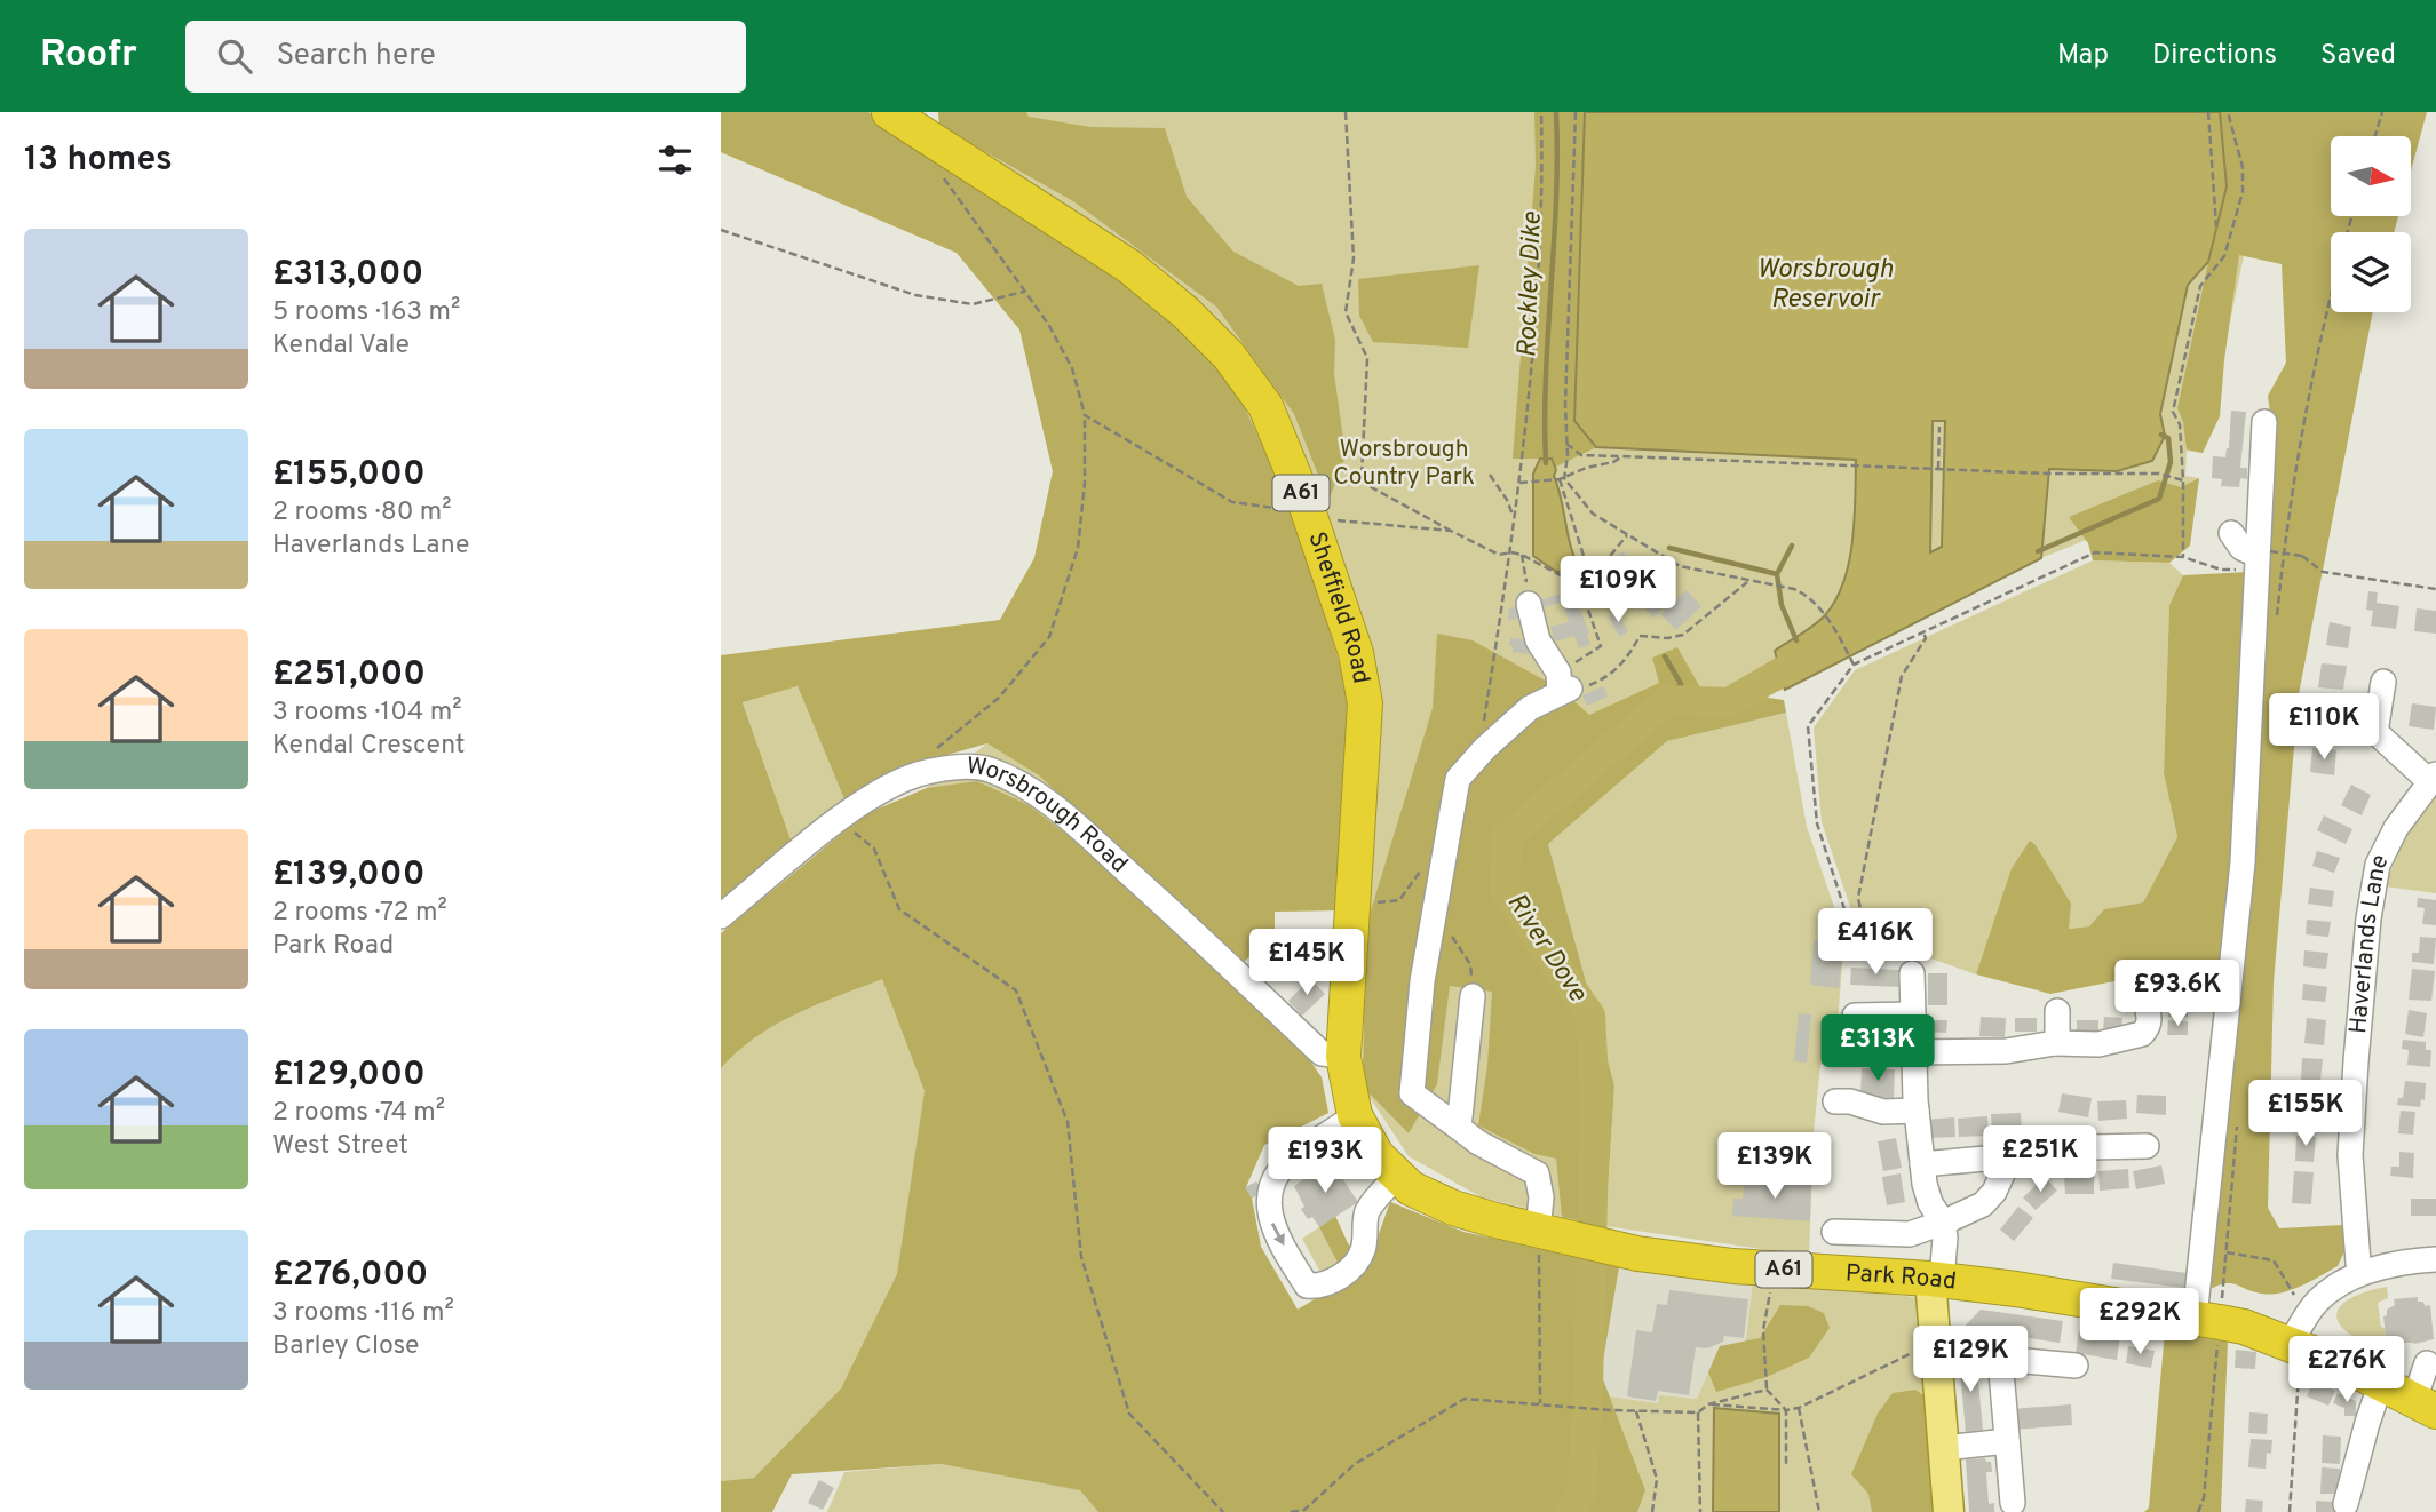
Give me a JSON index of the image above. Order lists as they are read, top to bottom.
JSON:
{
  "streets": {
    "highway": ["A61", "Sheffield Road", "Park Road"],
    "street": ["Worsbrough Road", "Haverlands Lane"]
  },
  "crossings": [
    ["Sheffield Road", "Worsbrough Road"],
    ["Sheffield Road", "Park Road"],
    ["Worsbrough Road", "Park Road"]
  ],
  "water": ["Worsbrough Reservoir", "Rockley Dike", "River Dove"],
  "parks": ["Worsbrough Country Park"],
  "north": "right",
  "page": {
    "header": "Roofr",
    "search": "Search here",
    "nav": ["Map", "Directions", "Saved"],
    "heading": "13 homes",
    "list": [
      {
        "name": "£313,000",
        "note": "5 rooms · 163 m² · Kendal Vale"
      },
      {
        "name": "£155,000",
        "note": "2 rooms · 80 m² · Haverlands Lane"
      },
      {
        "name": "£251,000",
        "note": "3 rooms · 104 m² · Kendal Crescent"
      },
      {
        "name": "£139,000",
        "note": "2 rooms · 72 m² · Park Road"
      },
      {
        "name": "£129,000",
        "note": "2 rooms · 74 m² · West Street"
      },
      {
        "name": "£276,000",
        "note": "3 rooms · 116 m² · Barley Close"
      }
    ],
    "price": [
      "£109K",
      "£110K",
      "£416K",
      "£145K",
      "£93.6K",
      "£313K",
      "£155K",
      "£251K",
      "£193K",
      "£139K",
      "£292K",
      "£129K",
      "£276K"
    ]
  }
}
